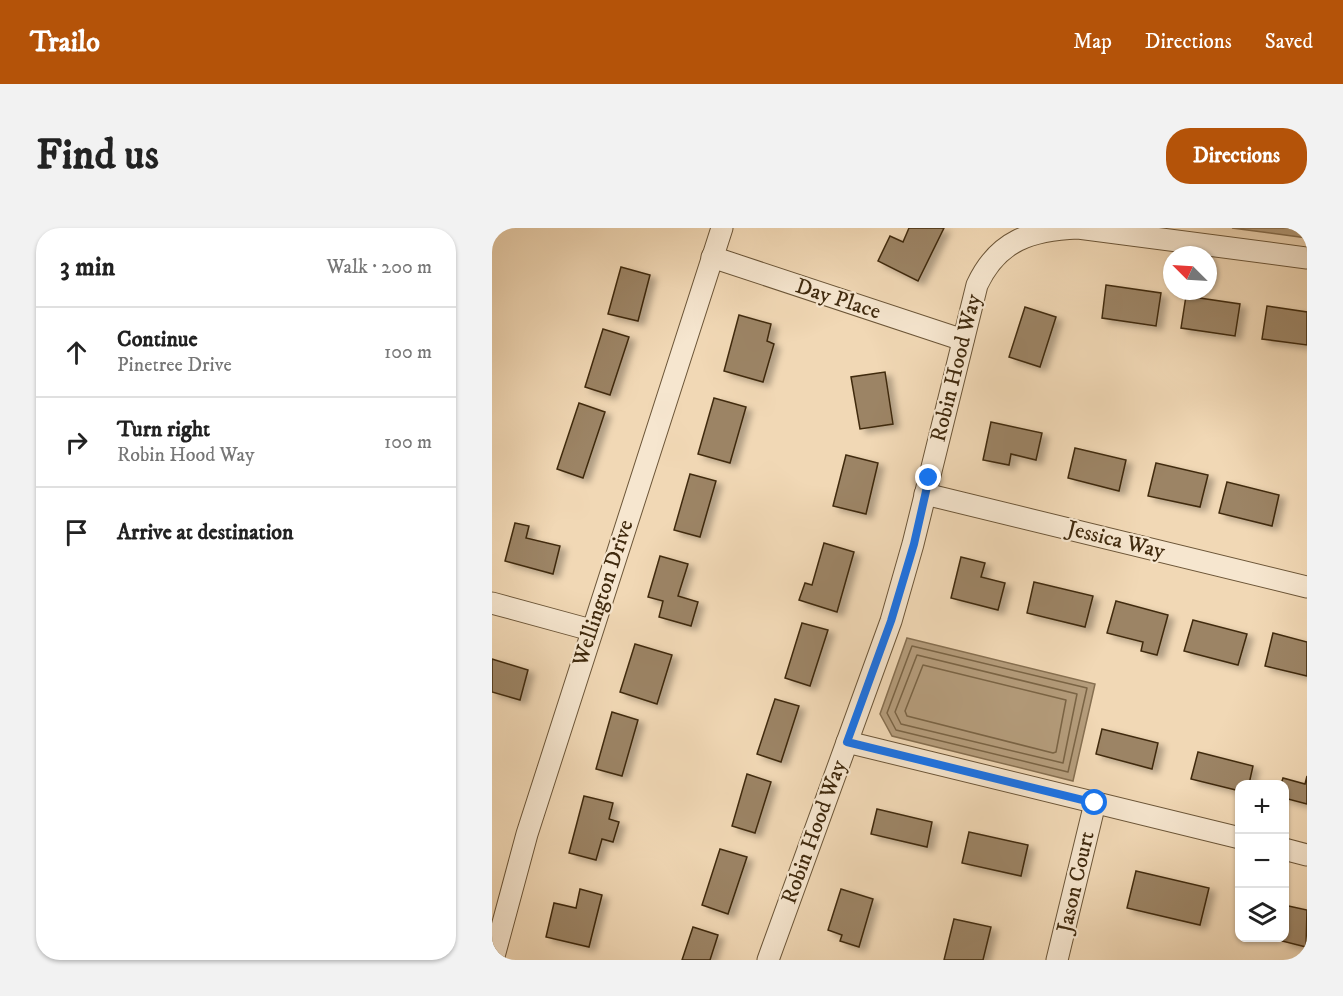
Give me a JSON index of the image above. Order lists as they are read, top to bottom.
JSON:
{
  "streets": {
    "street": [
      "Day Place",
      "Robin Hood Way",
      "Jessica Way",
      "Wellington Drive",
      "Jason Court"
    ]
  },
  "crossings": [
    ["Day Place", "Robin Hood Way"],
    ["Day Place", "Wellington Drive"],
    ["Robin Hood Way", "Jessica Way"]
  ],
  "north": "top left",
  "page": {
    "header": "Trailo",
    "nav": ["Map", "Directions", "Saved"],
    "buttons": "Directions",
    "title": "Find us",
    "heading": ["3 min", "Walk · 200 m"],
    "list": [
      ["Continue", "Pinetree Drive", "100 m"],
      ["Turn right", "Robin Hood Way", "100 m"],
      "Arrive at destination"
    ],
    "map_buttons": ["+", "−"]
  }
}
